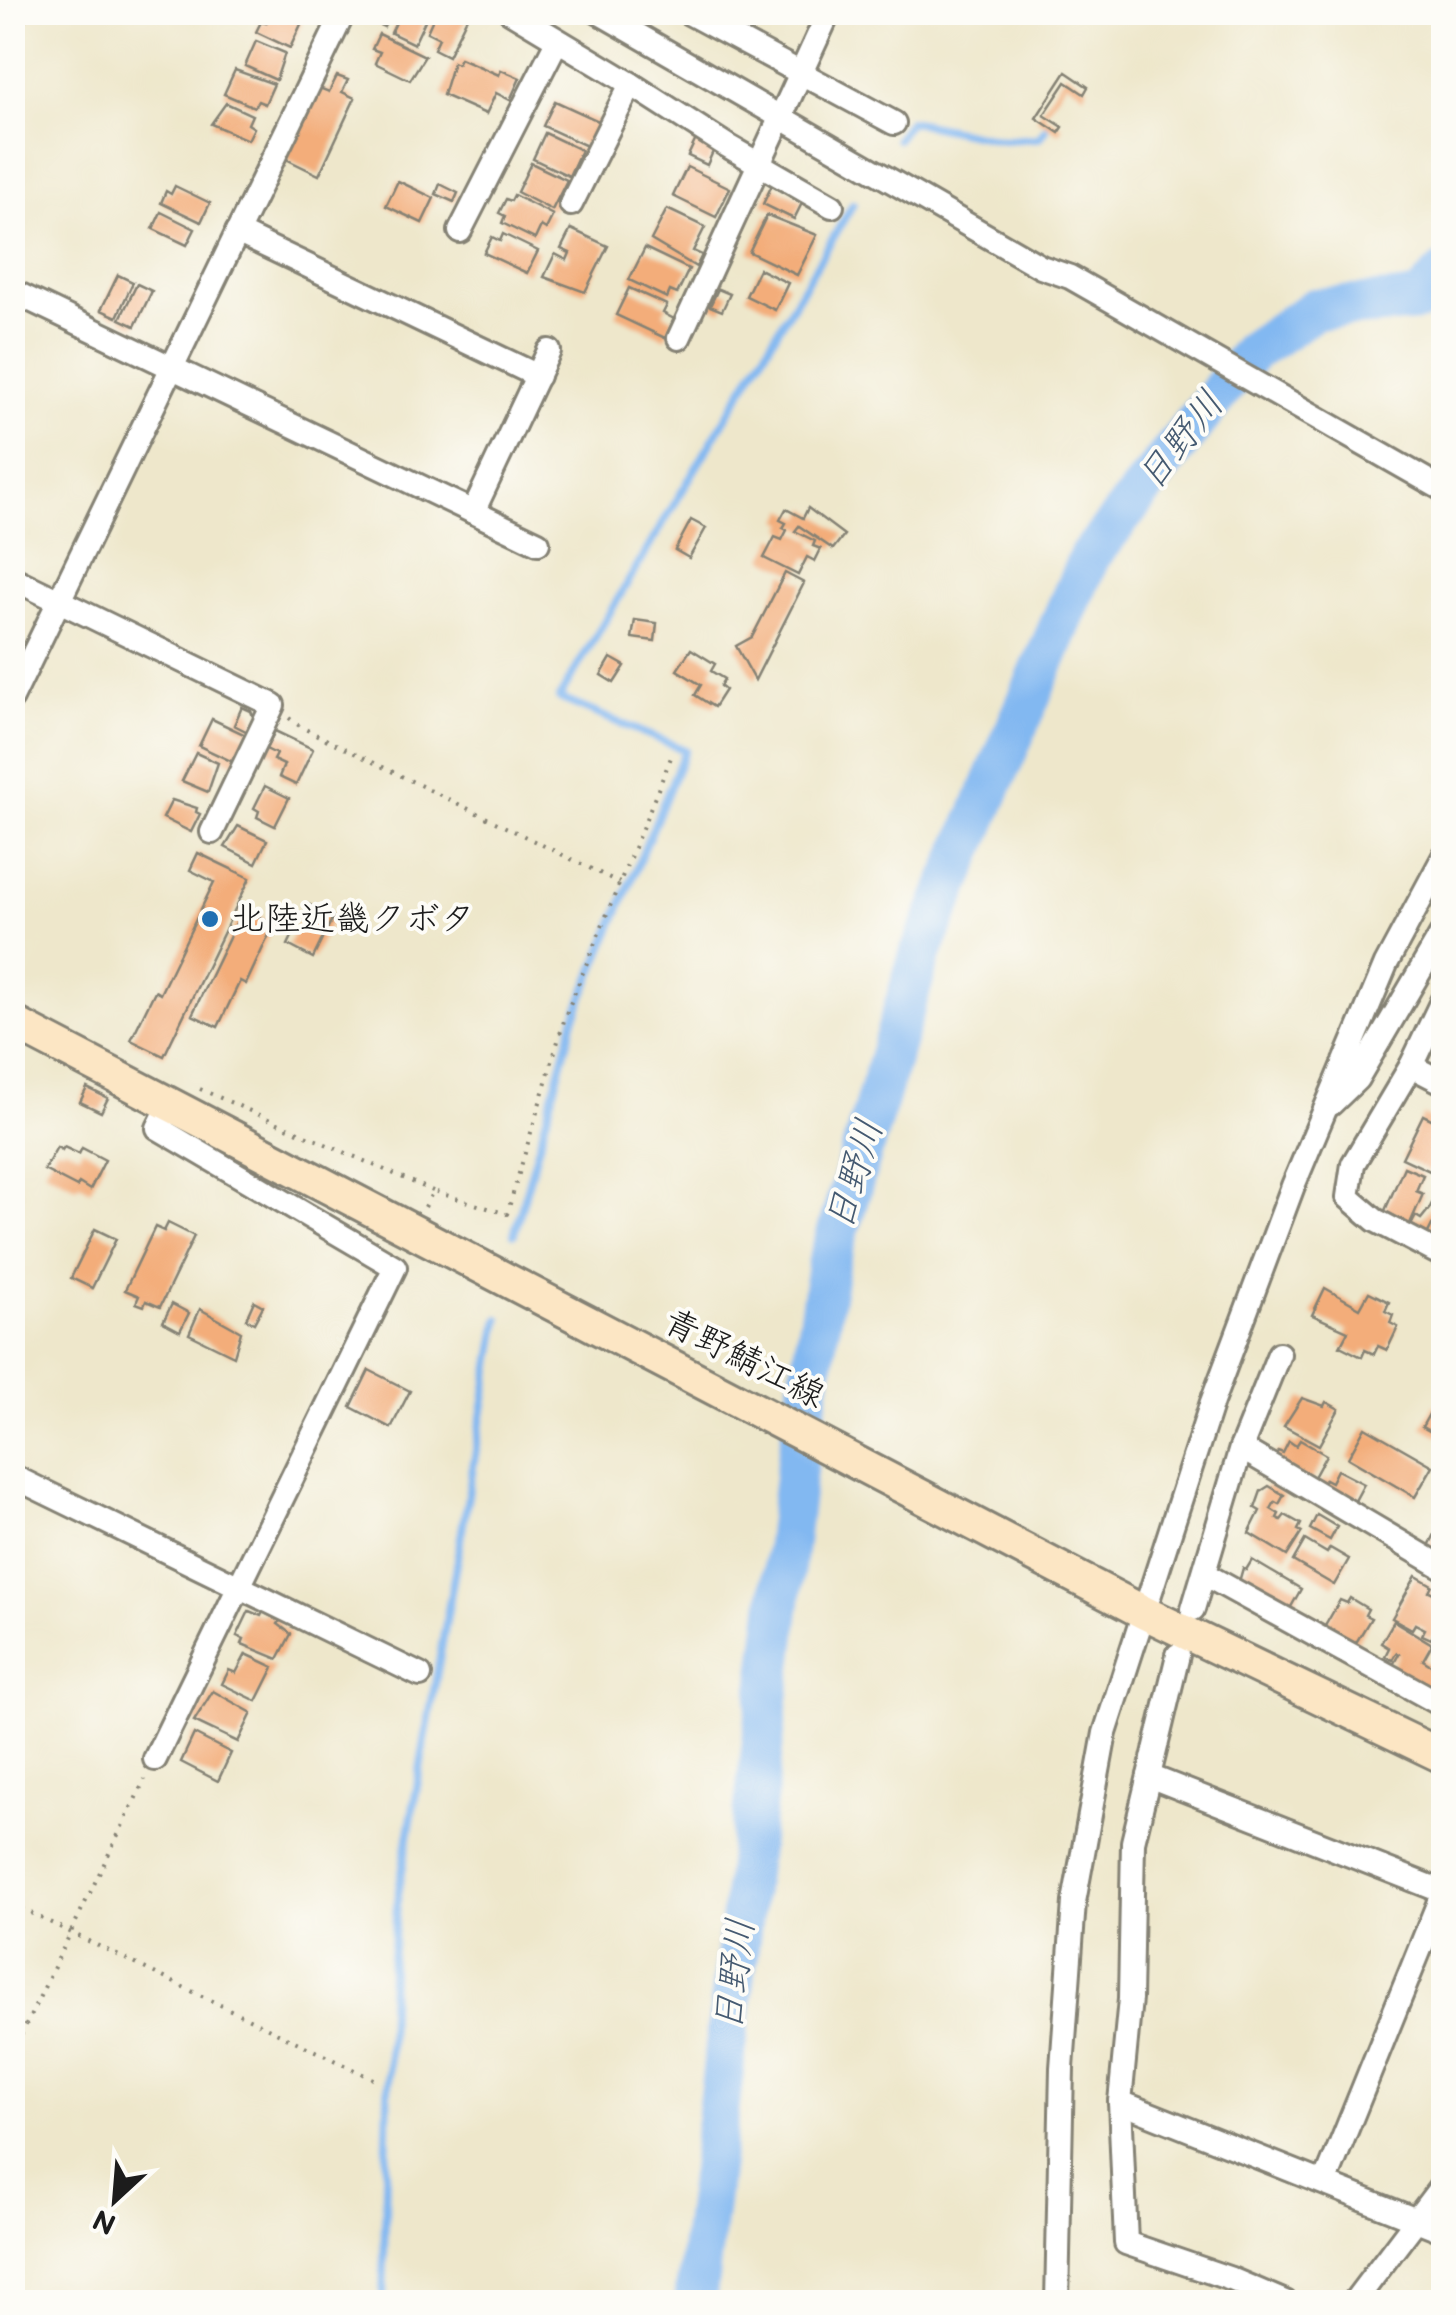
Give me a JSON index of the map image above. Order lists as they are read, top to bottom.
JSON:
{
  "streets": {
    "main road": ["青野鯖江線"]
  },
  "water": ["日野川"],
  "places": ["北陸近畿クボタ"],
  "north": "bottom left"
}
